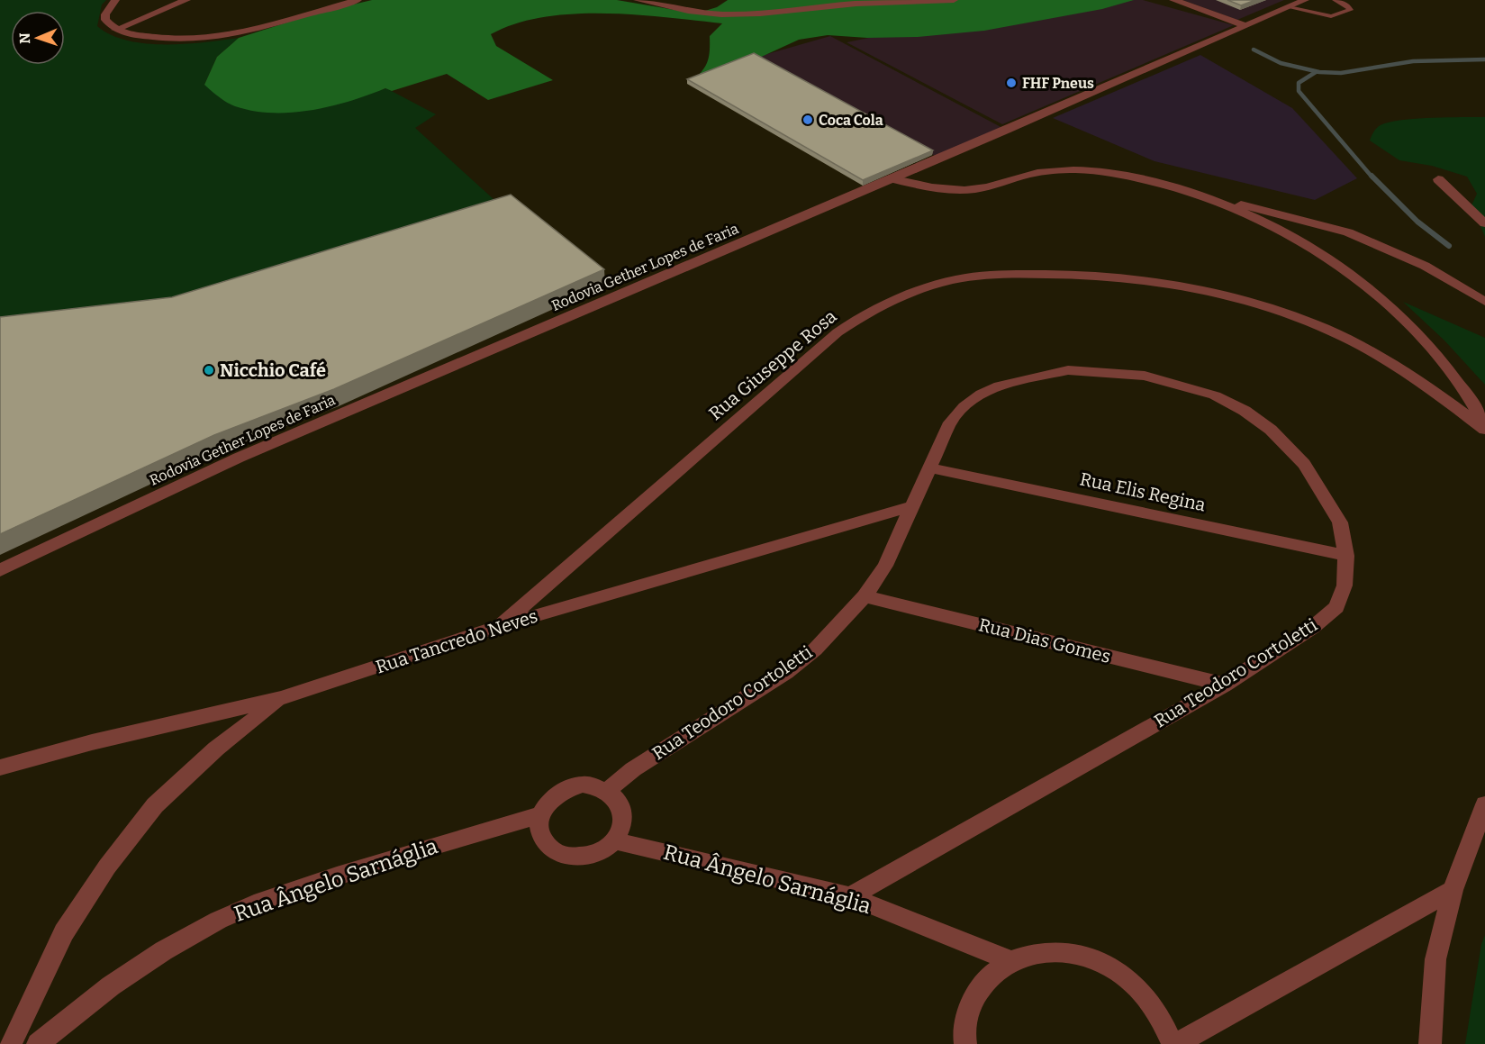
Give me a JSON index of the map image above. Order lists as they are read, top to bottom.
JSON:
{
  "streets": {
    "street": [
      "Rodovia Gether Lopes de Faria",
      "Rua Giuseppe Rosa",
      "Rua Elis Regina",
      "Rua Dias Gomes",
      "Rua Tancredo Neves",
      "Rua Teodoro Cortoletti",
      "Rua Ângelo Sarnáglia"
    ]
  },
  "crossings": [
    ["Rua Giuseppe Rosa", "Rua Tancredo Neves"],
    ["Rua Elis Regina", "Rua Teodoro Cortoletti"],
    ["Rua Dias Gomes", "Rua Teodoro Cortoletti"],
    ["Rua Tancredo Neves", "Rua Teodoro Cortoletti"],
    ["Rua Teodoro Cortoletti", "Rua Ângelo Sarnáglia"]
  ],
  "places": ["FHF Pneus", "Coca Cola", "Nicchio Café"],
  "north": "left"
}
